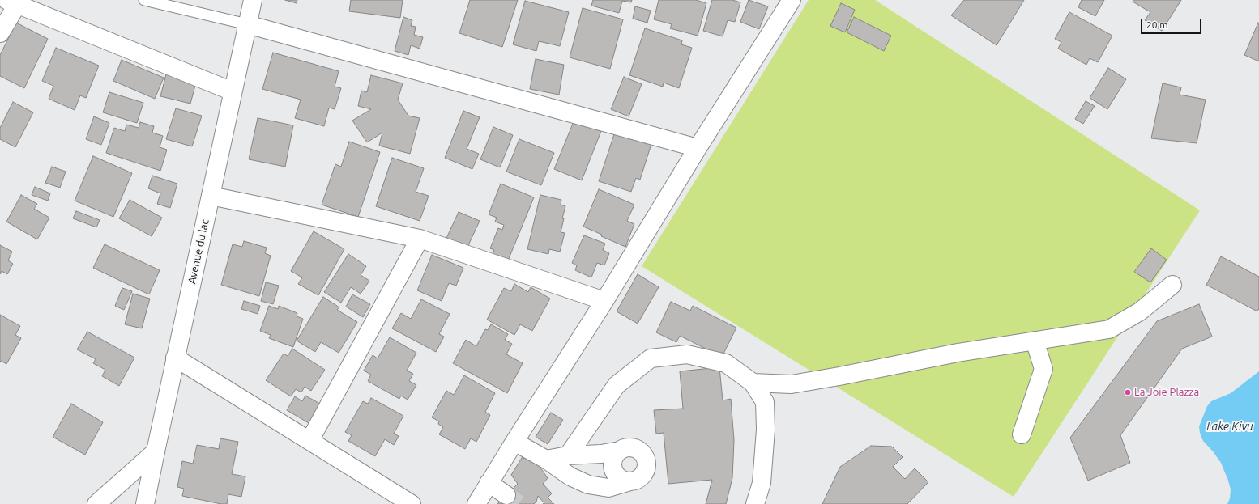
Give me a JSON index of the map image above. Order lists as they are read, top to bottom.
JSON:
{
  "streets": {
    "street": ["Avenue du lac"]
  },
  "water": ["Lake Kivu"],
  "places": ["La Joie Plazza"],
  "scale_bar": "20 m"
}
